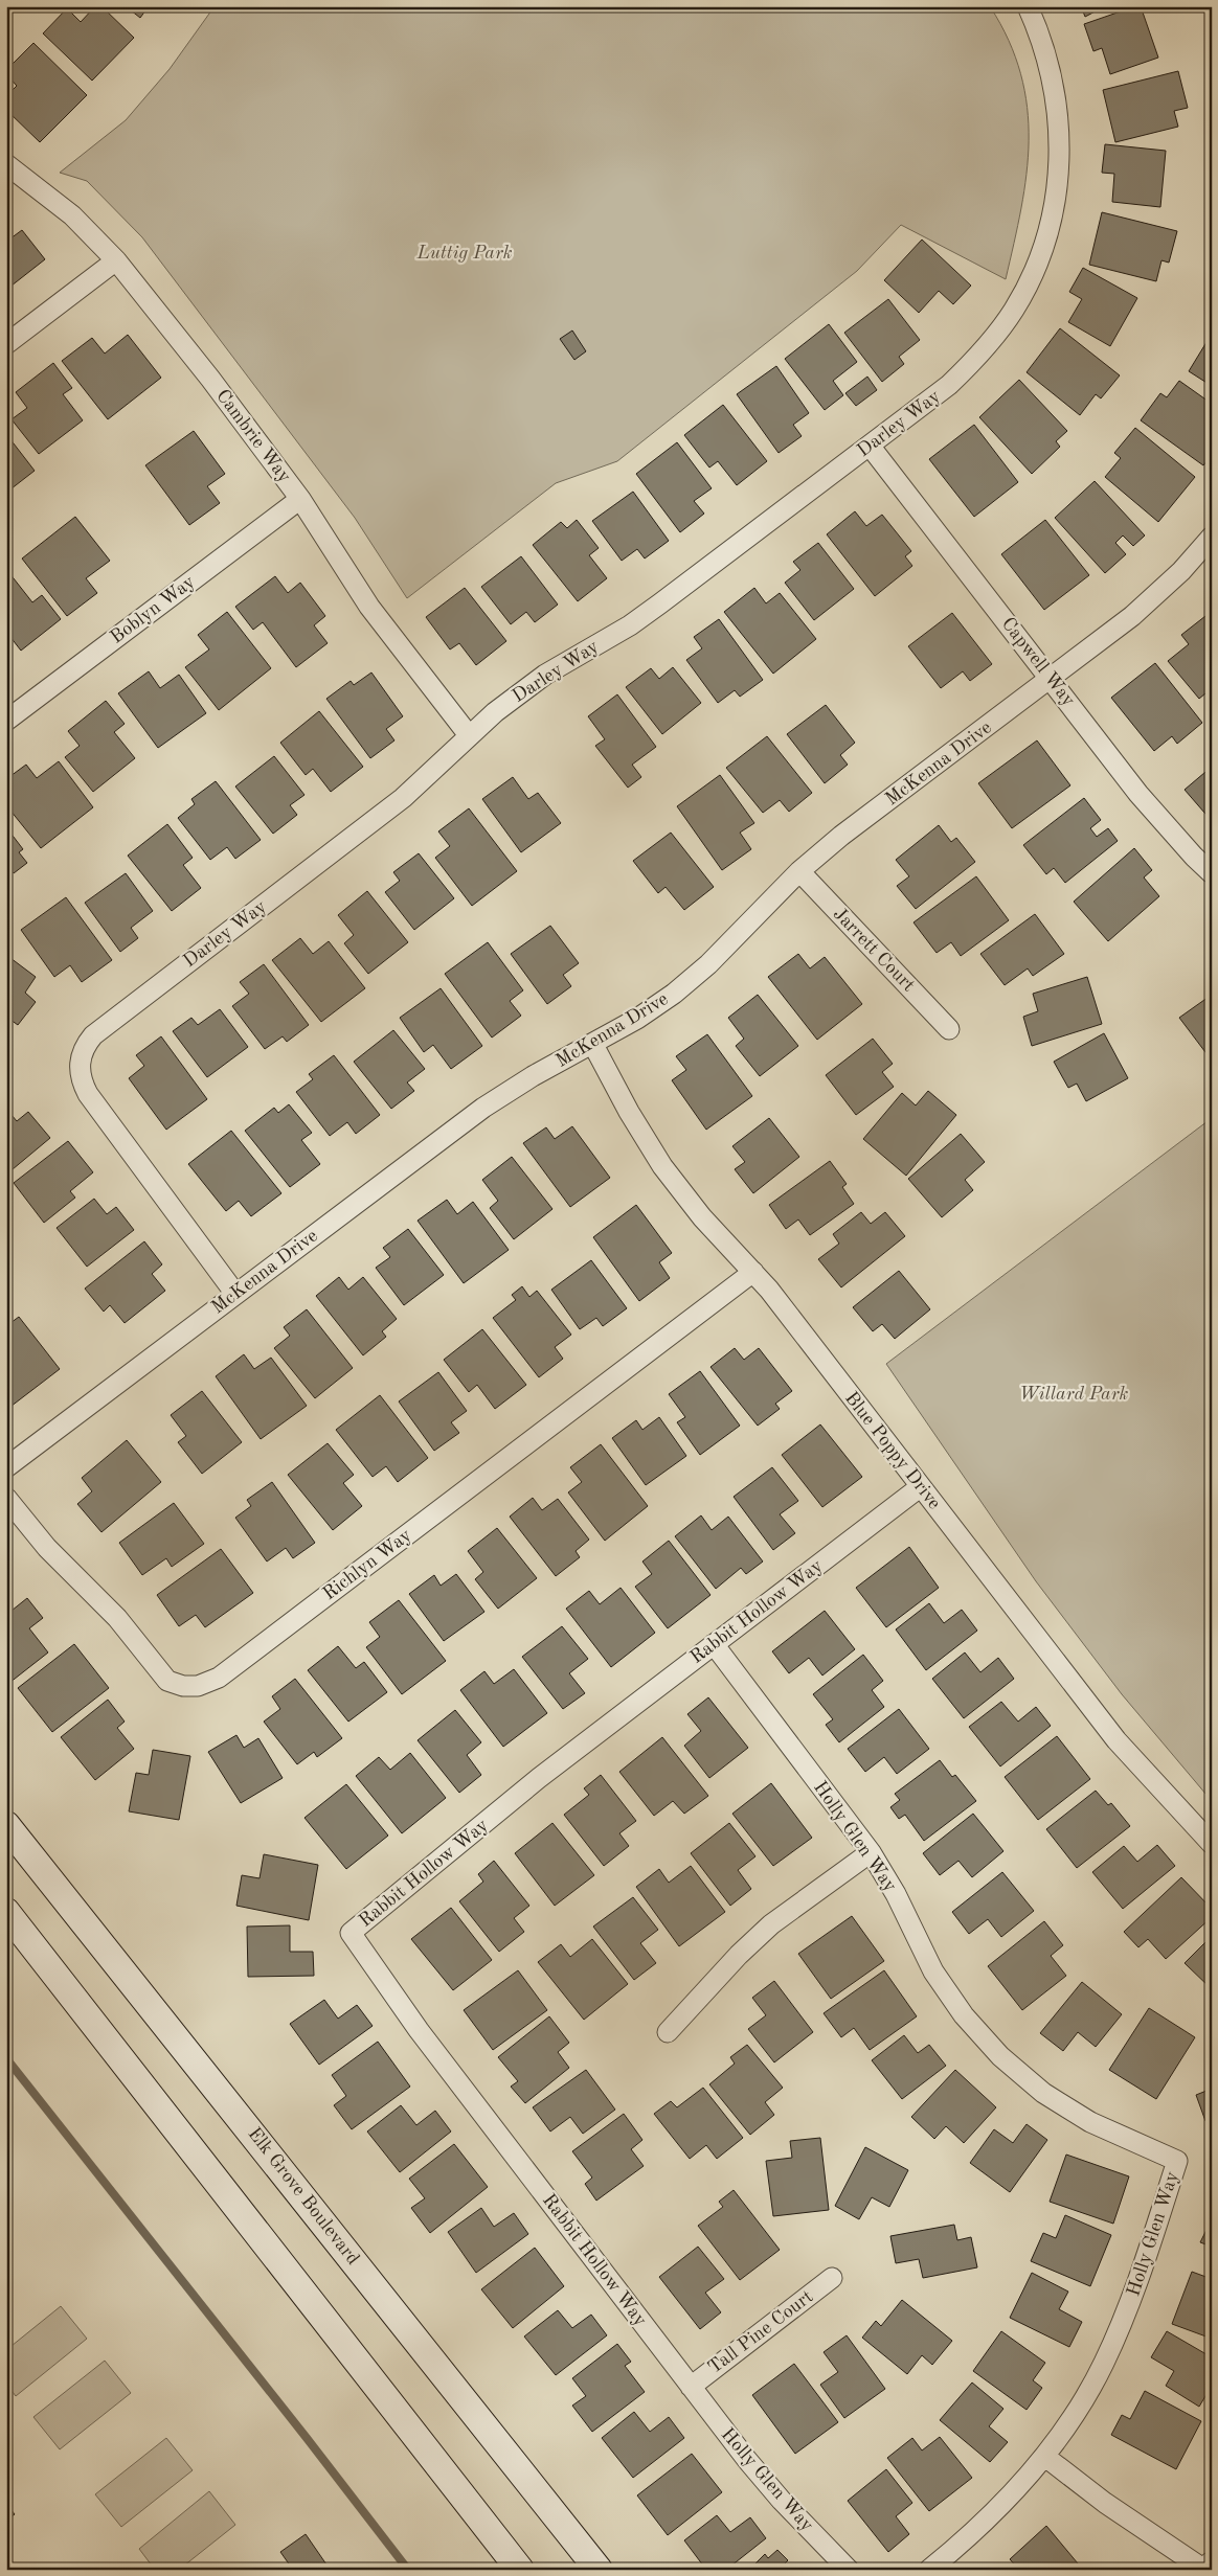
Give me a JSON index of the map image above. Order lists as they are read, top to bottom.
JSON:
{
  "streets": {
    "main road": ["Elk Grove Boulevard"],
    "street": [
      "Darley Way",
      "Cambrie Way",
      "Boblyn Way",
      "Capwell Way",
      "McKenna Drive",
      "Jarrett Court",
      "Blue Poppy Drive",
      "Richlyn Way",
      "Rabbit Hollow Way",
      "Holly Glen Way",
      "Tall Pine Court"
    ]
  },
  "crossings": [
    ["Darley Way", "Cambrie Way"],
    ["Darley Way", "Capwell Way"],
    ["Darley Way", "McKenna Drive"],
    ["Cambrie Way", "Boblyn Way"],
    ["Capwell Way", "McKenna Drive"],
    ["McKenna Drive", "Jarrett Court"],
    ["McKenna Drive", "Blue Poppy Drive"],
    ["Blue Poppy Drive", "Richlyn Way"],
    ["Blue Poppy Drive", "Rabbit Hollow Way"],
    ["Rabbit Hollow Way", "Holly Glen Way"],
    ["Rabbit Hollow Way", "Tall Pine Court"],
    ["Holly Glen Way", "Tall Pine Court"]
  ],
  "parks": ["Luttig Park", "Willard Park"]
}
